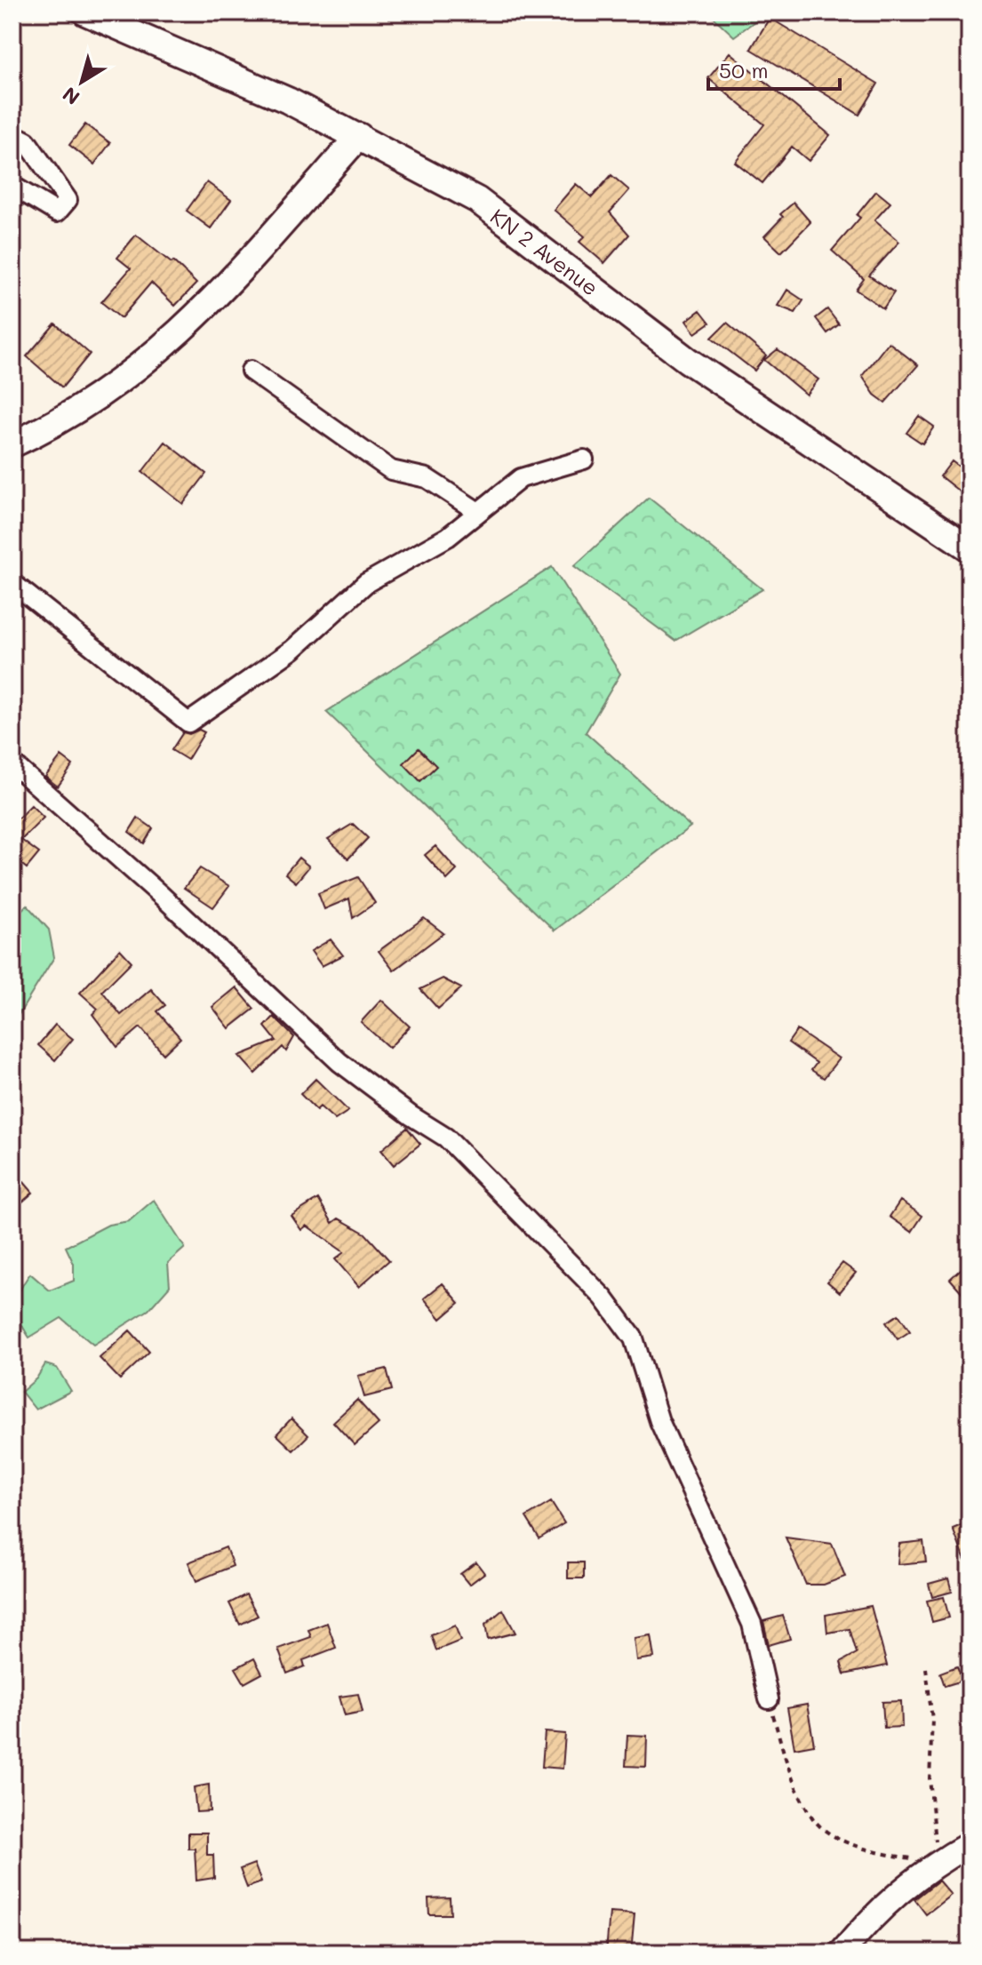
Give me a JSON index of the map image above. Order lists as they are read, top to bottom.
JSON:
{
  "streets": {
    "main road": ["KN 2 Avenue"]
  },
  "scale_bar": "50 m",
  "north": "bottom left"
}
